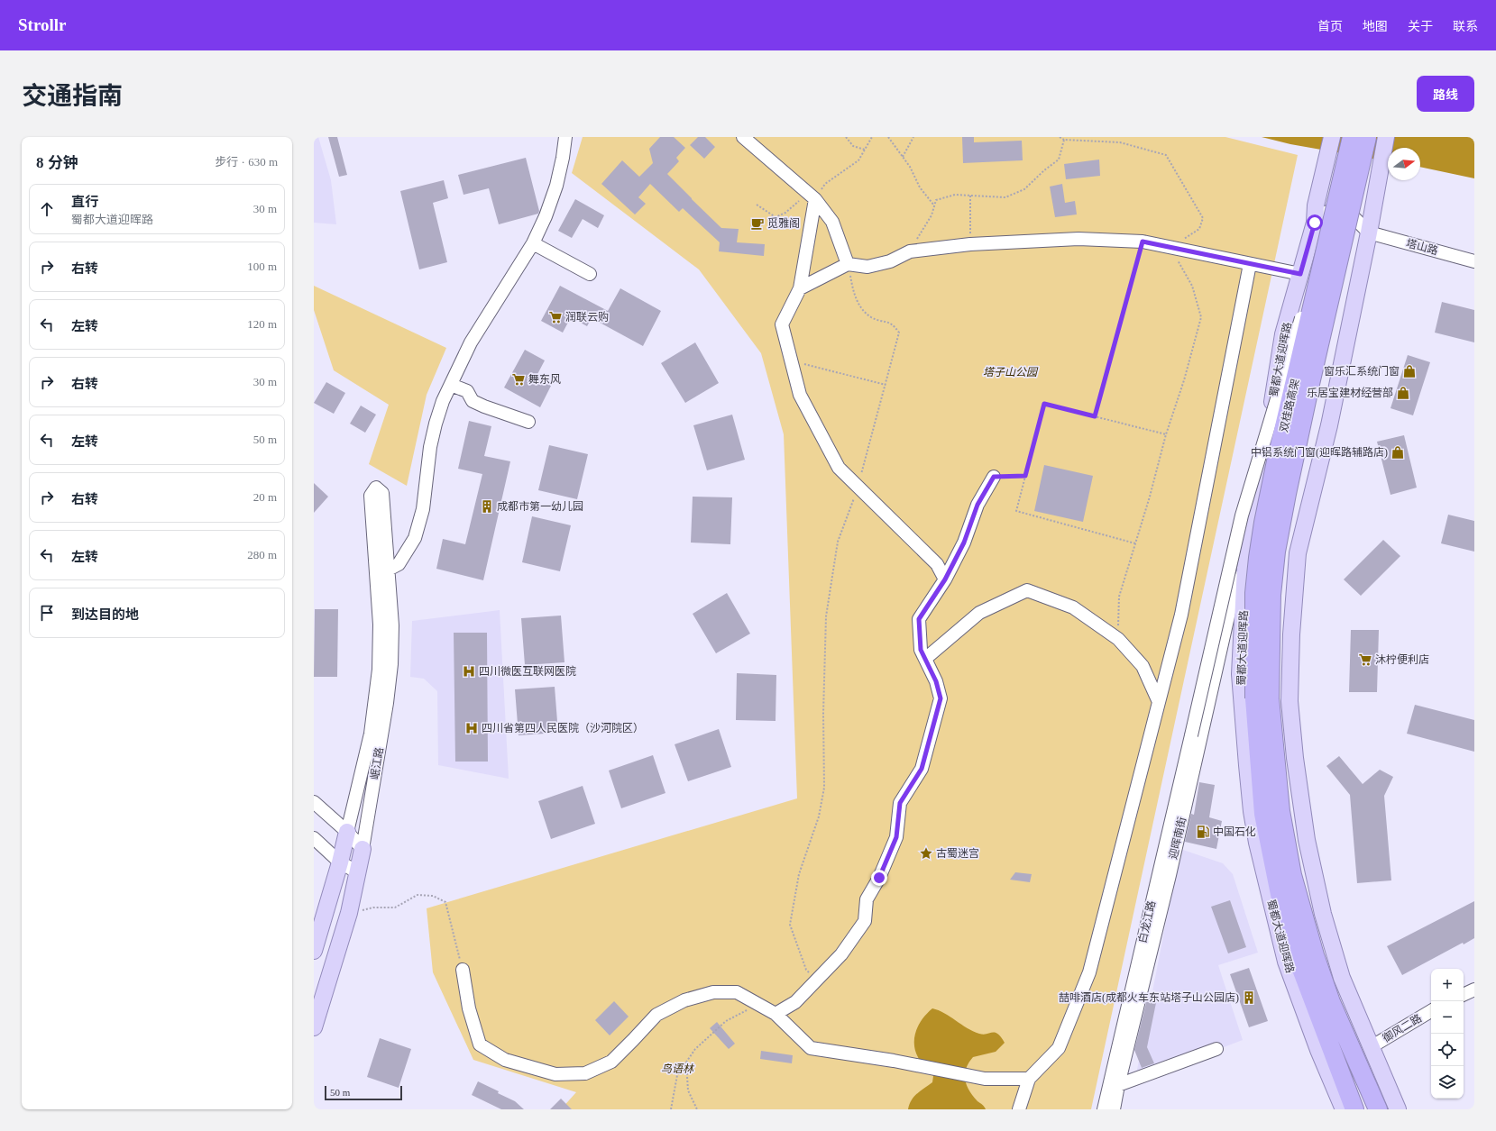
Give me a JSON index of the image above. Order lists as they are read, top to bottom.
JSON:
{
  "streets": {
    "highway": ["蜀都大道迎晖路", "双桂路高架"],
    "main road": ["岷江路"],
    "street": [
      "塔山路",
      "迎晖南街",
      "白龙江路",
      "御风二路"
    ]
  },
  "crossings": [
    ["蜀都大道迎晖路", "双桂路高架"],
    ["蜀都大道迎晖路", "迎晖南街"],
    ["蜀都大道迎晖路", "白龙江路"],
    ["双桂路高架", "白龙江路"]
  ],
  "parks": ["塔子山公园", "鸟语林"],
  "places": {
    "cafe": ["觅雅阁"],
    "supermarket": ["润联云购", "舞东风", "沐柠便利店"],
    "shop": ["窗乐汇系统门窗", "乐居宝建材经营部", "中铝系统门窗(迎晖路辅路店)"],
    "building": ["成都市第一幼儿园", "喆啡酒店(成都火车东站塔子山公园店)"],
    "hospital": ["四川微医互联网医院", "四川省第四人民医院（沙河院区）"],
    "fuel station": ["中国石化"],
    "place": ["古蜀迷宫"]
  },
  "scale_bar": "50 m",
  "north": "right",
  "page": {
    "header": "Strollr",
    "nav": [
      "首页",
      "地图",
      "关于",
      "联系"
    ],
    "title": "交通指南",
    "buttons": "路线",
    "heading": ["8 分钟", "步行 · 630 m"],
    "list": [
      ["直行", "蜀都大道迎晖路", "30 m"],
      ["右转", "100 m"],
      ["左转", "120 m"],
      ["右转", "30 m"],
      ["左转", "50 m"],
      ["右转", "20 m"],
      ["左转", "280 m"],
      "到达目的地"
    ],
    "map_buttons": ["+", "−"],
    "scale": "50 m"
  }
}
